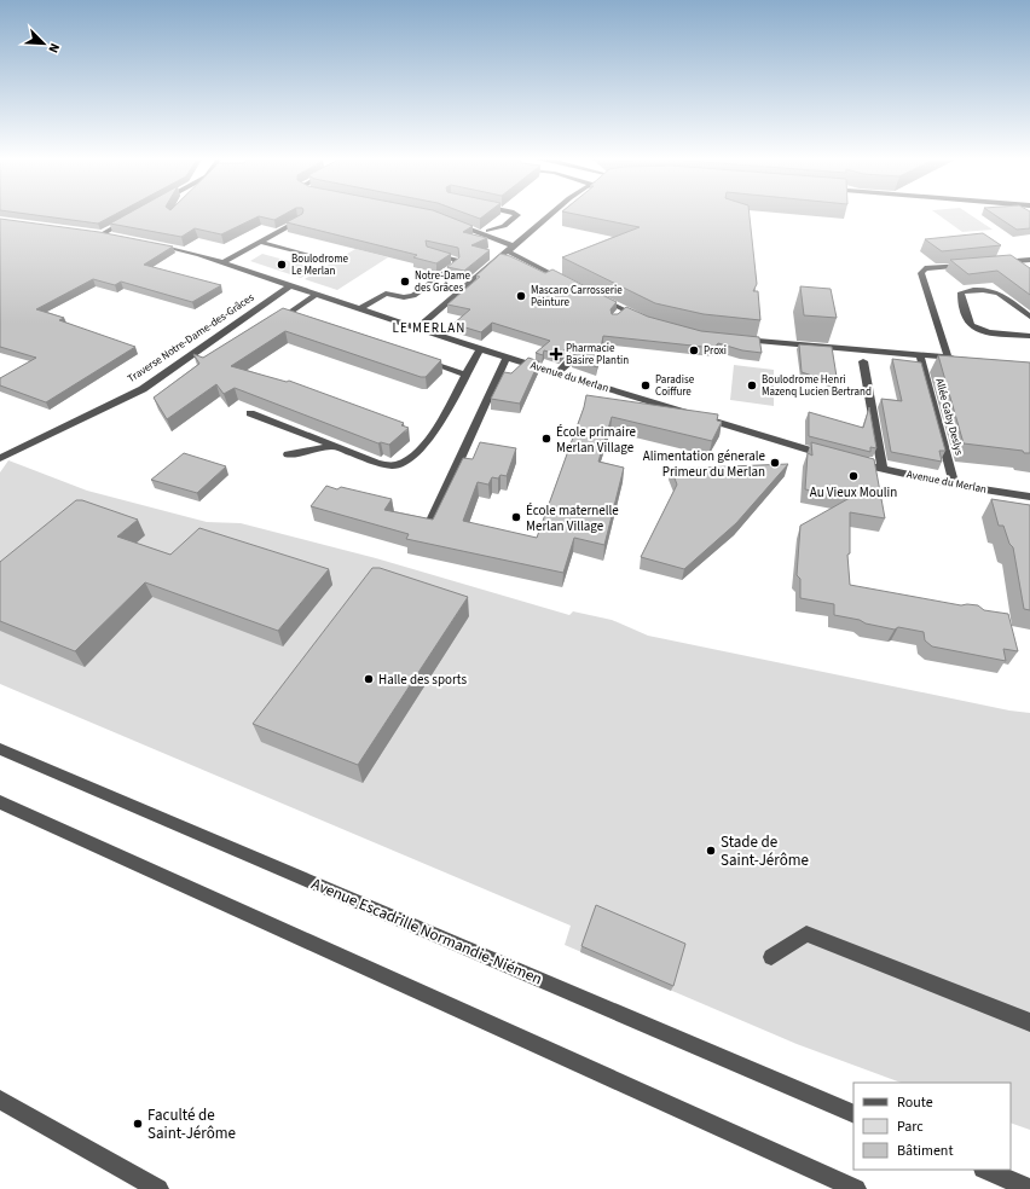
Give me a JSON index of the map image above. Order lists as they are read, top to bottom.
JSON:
{
  "streets": {
    "street": [
      "Traverse Notre-Dame-des-Grâces",
      "Avenue du Merlan",
      "Allée Gaby Deslys",
      "Avenue Escadrille Normandie-Niémen"
    ]
  },
  "crossings": [
    ["Traverse Notre-Dame-des-Grâces", "Avenue du Merlan"],
    ["Avenue du Merlan", "Allée Gaby Deslys"]
  ],
  "districts": ["LE MERLAN"],
  "places": {
    "other": [
      "Boulodrome Le Merlan",
      "Notre-Dame des Grâces",
      "Mascaro Carrosserie Peinture",
      "Proxi",
      "Paradise Coiffure",
      "Boulodrome Henri Mazenq Lucien Bertrand",
      "École primaire Merlan Village",
      "Alimentation génerale Primeur du Merlan",
      "Au Vieux Moulin",
      "École maternelle Merlan Village",
      "Halle des sports",
      "Stade de Saint-Jérôme",
      "Faculté de Saint-Jérôme"
    ],
    "health": ["Pharmacie Basire Plantin"]
  },
  "legend": ["Route", "Parc", "Bâtiment"],
  "north": "bottom right"
}
